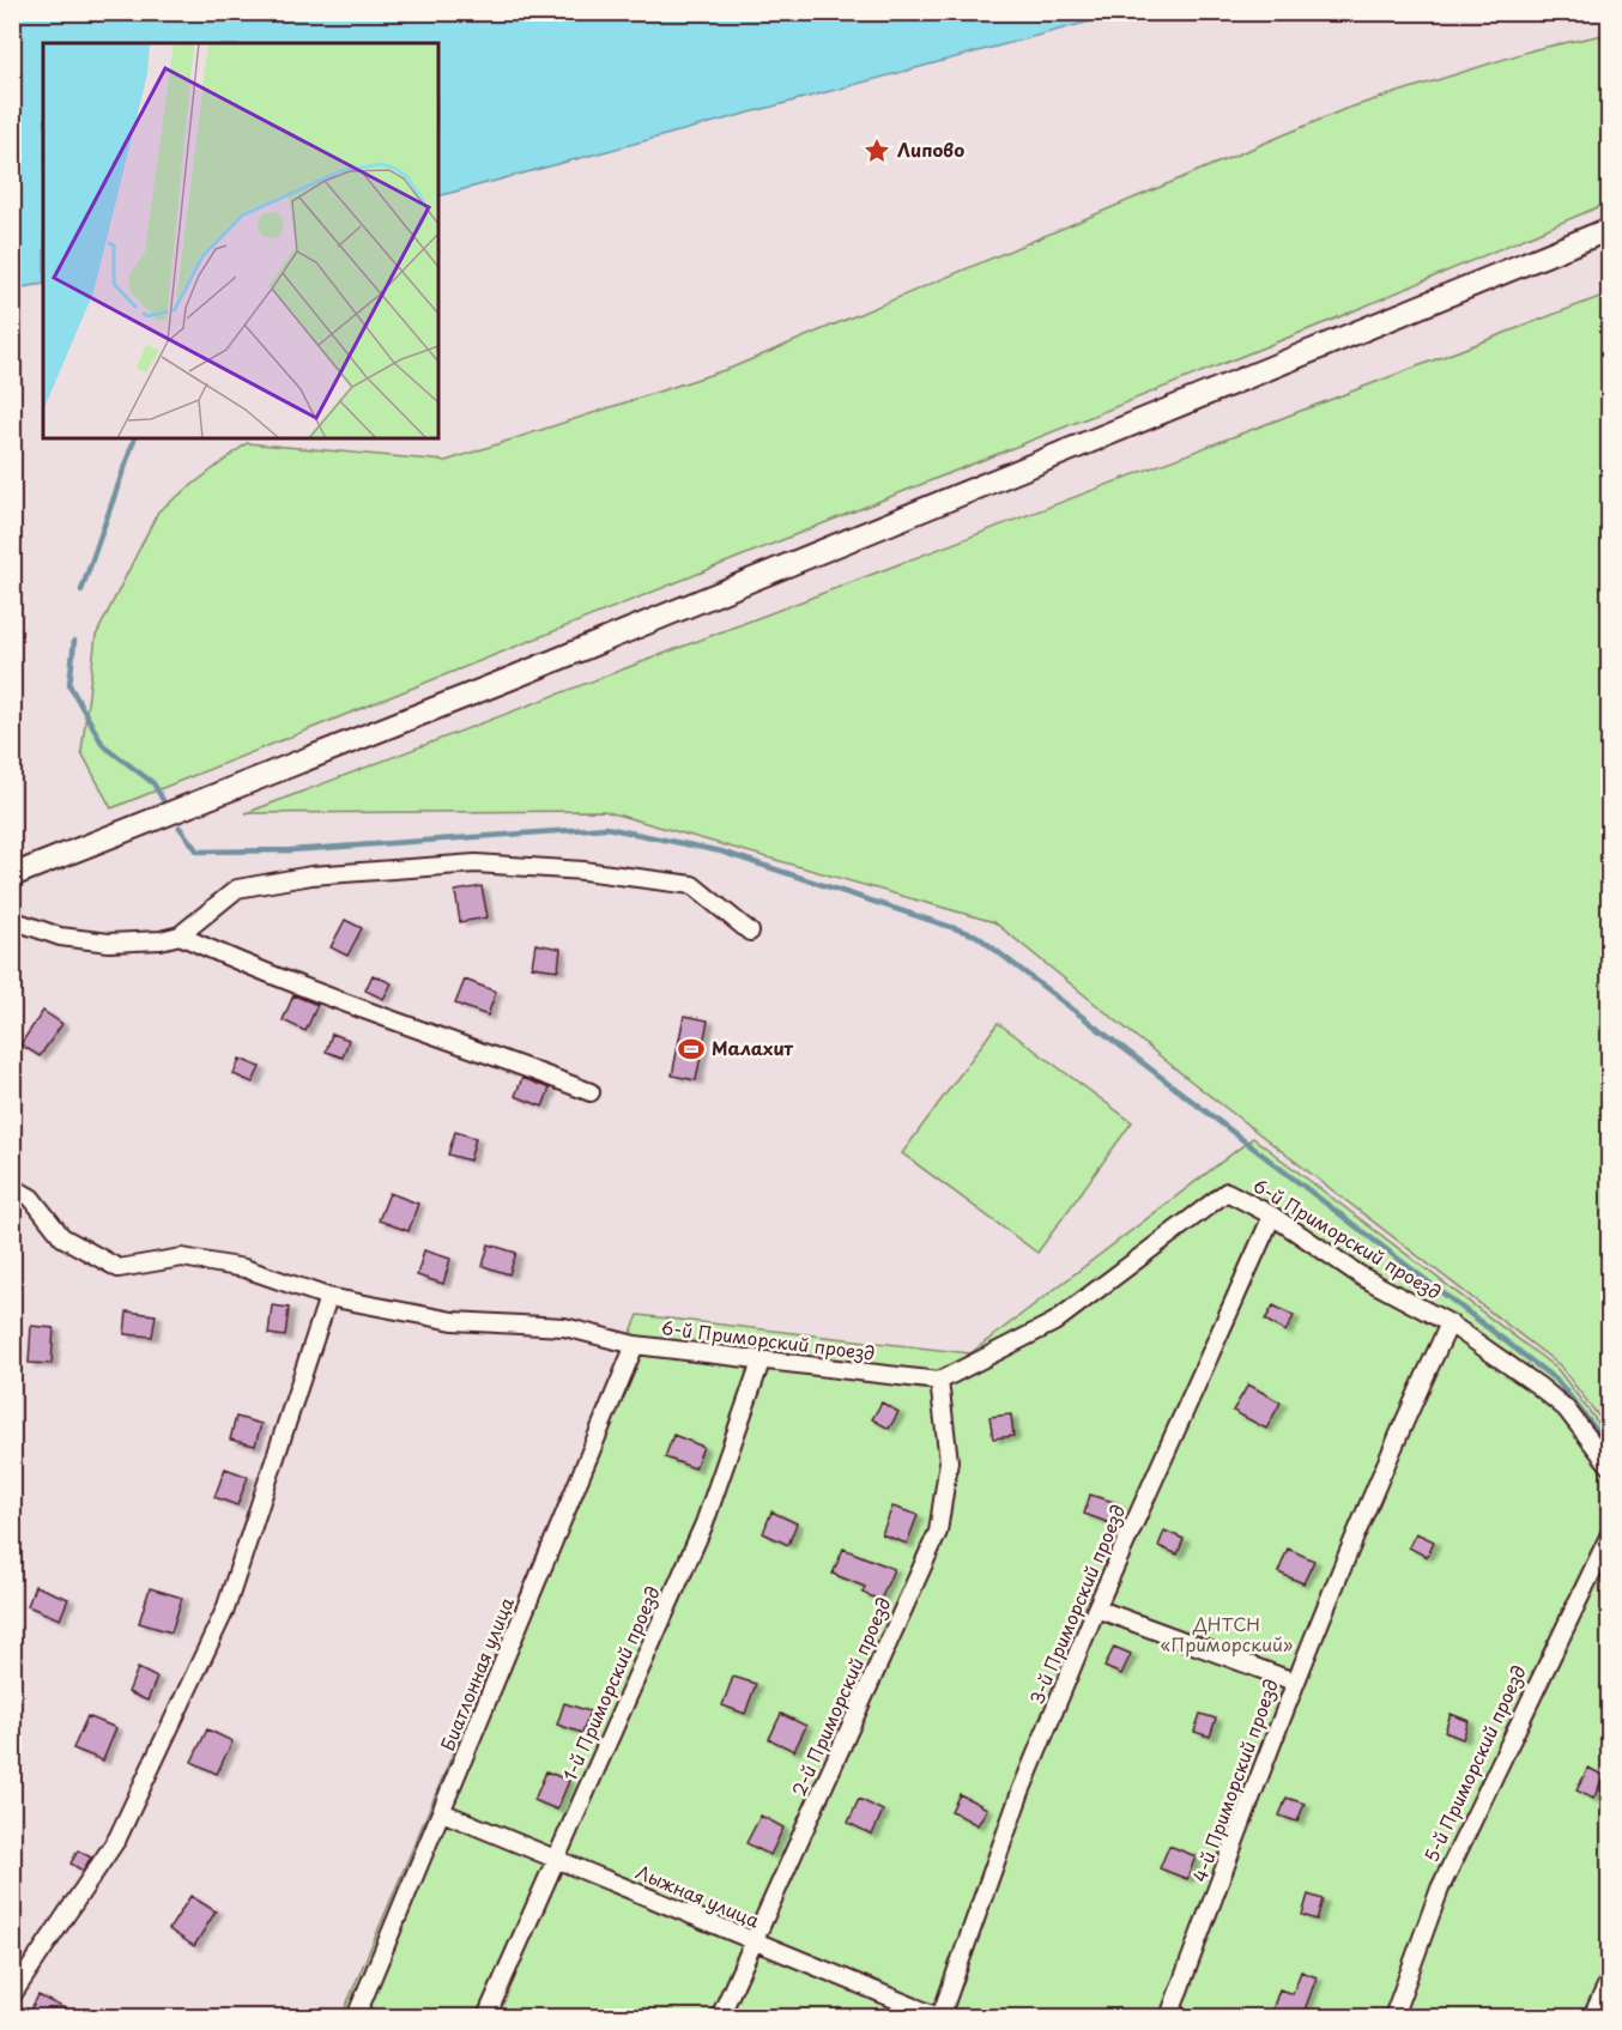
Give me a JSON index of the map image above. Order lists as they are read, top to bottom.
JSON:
{
  "streets": {
    "street": [
      "6-й Приморский проезд",
      "3-й Приморский проезд",
      "Биатлонная улица",
      "1-й Приморский проезд",
      "2-й Приморский проезд",
      "5-й Приморский проезд",
      "4-й Приморский проезд",
      "Лыжная улица"
    ]
  },
  "crossings": [
    ["6-й Приморский проезд", "3-й Приморский проезд"],
    ["6-й Приморский проезд", "Биатлонная улица"],
    ["6-й Приморский проезд", "1-й Приморский проезд"],
    ["6-й Приморский проезд", "2-й Приморский проезд"],
    ["6-й Приморский проезд", "4-й Приморский проезд"],
    ["3-й Приморский проезд", "Лыжная улица"],
    ["Биатлонная улица", "Лыжная улица"],
    ["1-й Приморский проезд", "Лыжная улица"],
    ["2-й Приморский проезд", "Лыжная улица"]
  ],
  "parks": ["ДНТСН «Приморский»"],
  "places": {
    "place": ["Липово"],
    "sports": ["Малахит"]
  }
}
